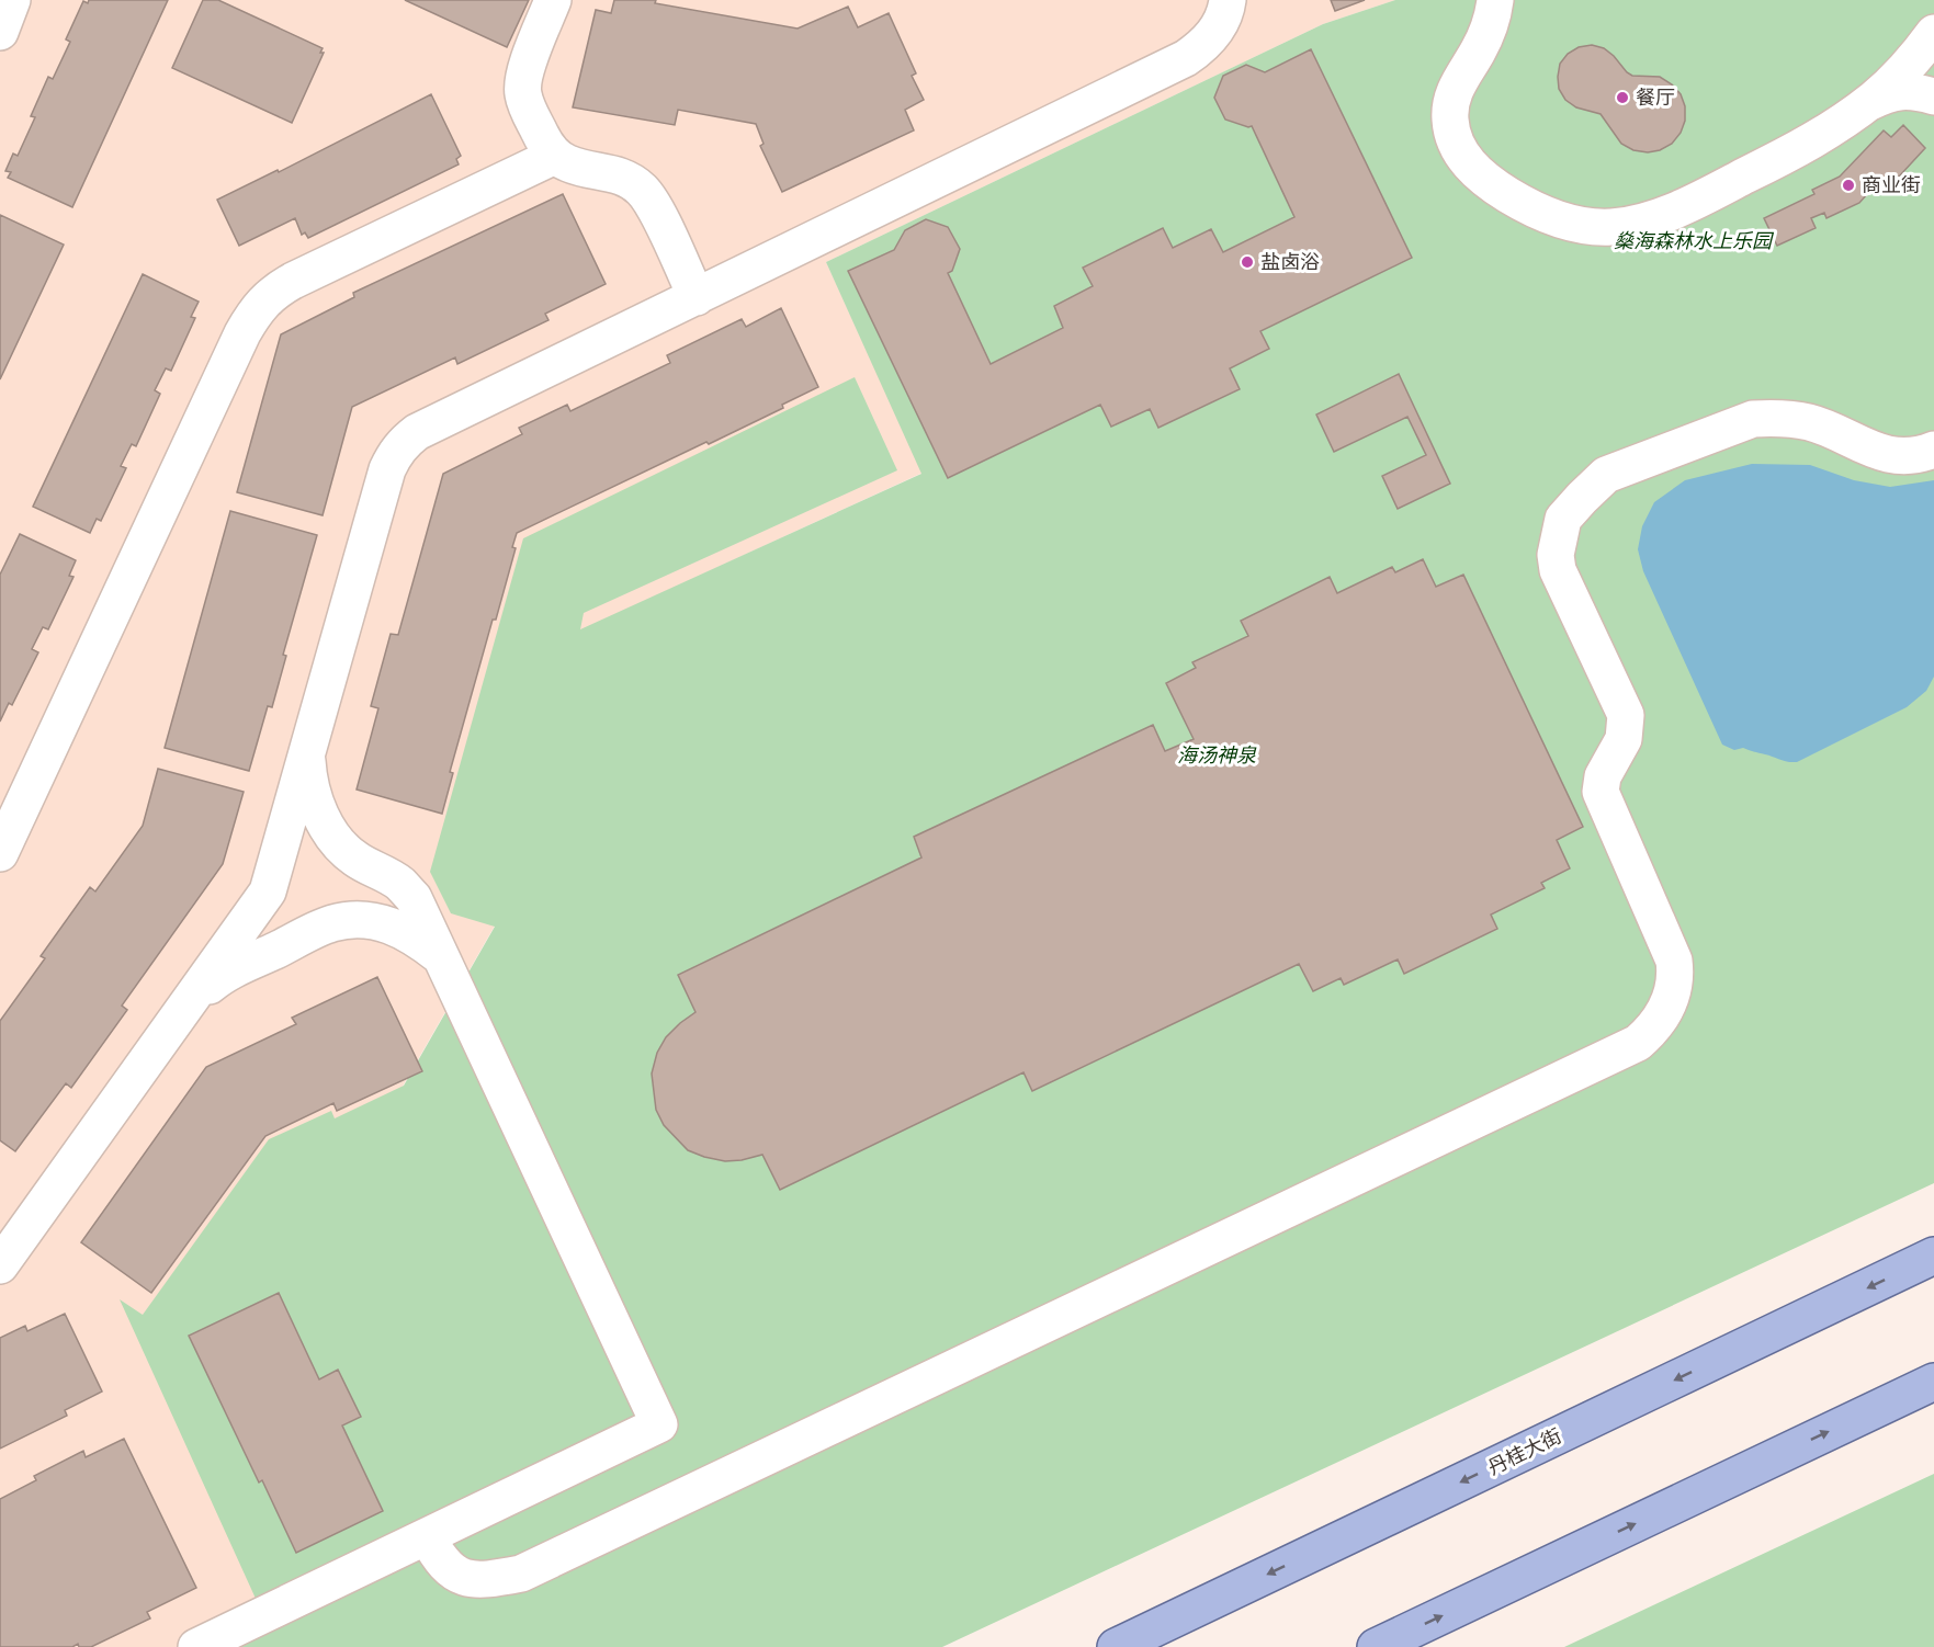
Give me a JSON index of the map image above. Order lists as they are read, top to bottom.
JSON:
{
  "streets": {
    "main road": ["丹桂大街"]
  },
  "parks": ["燊海森林水上乐园", "海汤神泉"],
  "places": ["餐厅", "商业街", "盐卤浴"]
}
